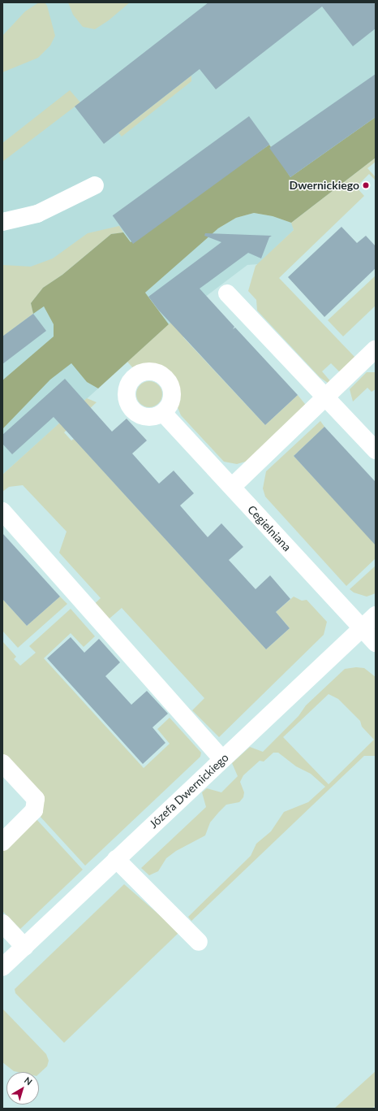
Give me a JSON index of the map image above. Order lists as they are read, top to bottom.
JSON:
{
  "streets": {
    "street": ["Cegielniana", "Józefa Dwernickiego"]
  },
  "crossings": [
    ["Cegielniana", "Józefa Dwernickiego"]
  ],
  "places": ["Dwernickiego"],
  "north": "top right"
}
